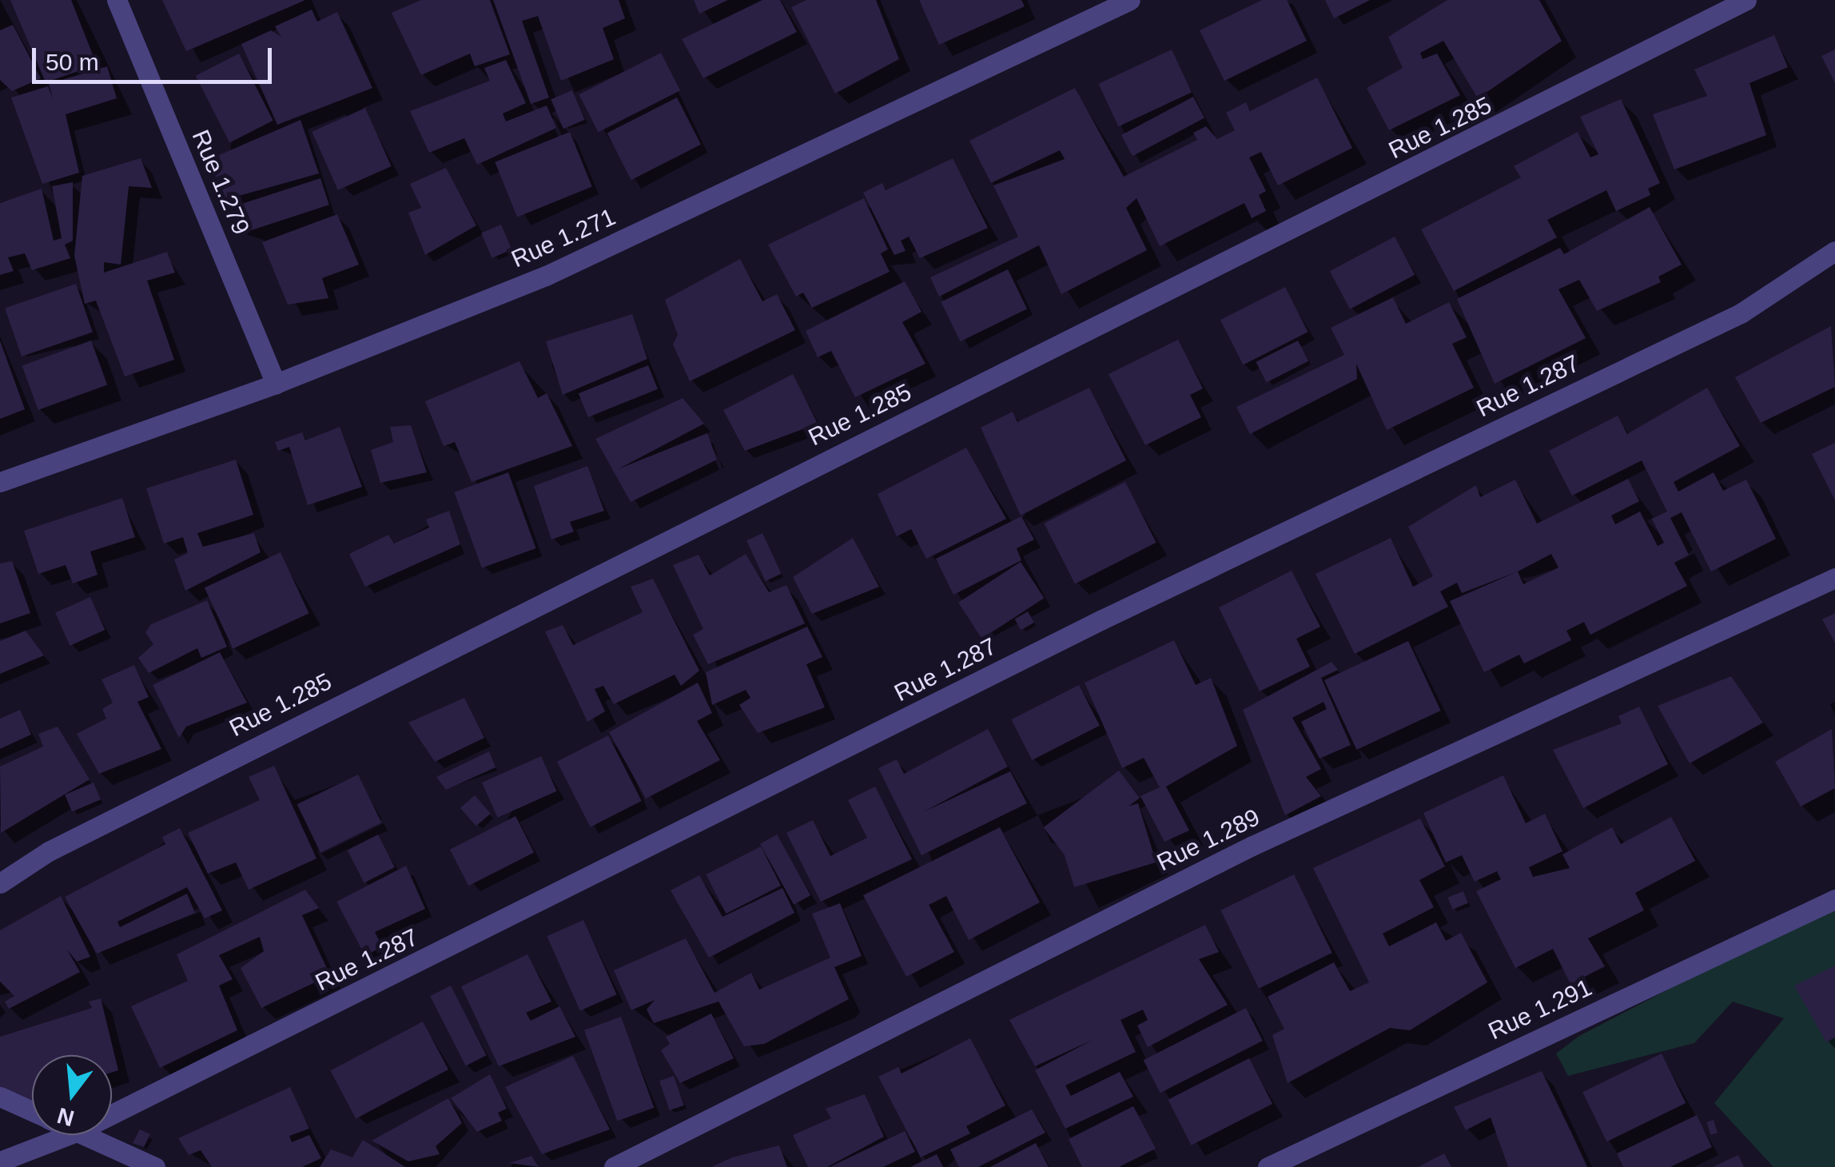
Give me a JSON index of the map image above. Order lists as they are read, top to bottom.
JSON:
{
  "streets": {
    "street": [
      "Rue 1.285",
      "Rue 1.279",
      "Rue 1.271",
      "Rue 1.287",
      "Rue 1.289",
      "Rue 1.291"
    ]
  },
  "crossings": [
    ["Rue 1.279", "Rue 1.271"]
  ],
  "scale_bar": "50 m",
  "north": "bottom"
}
